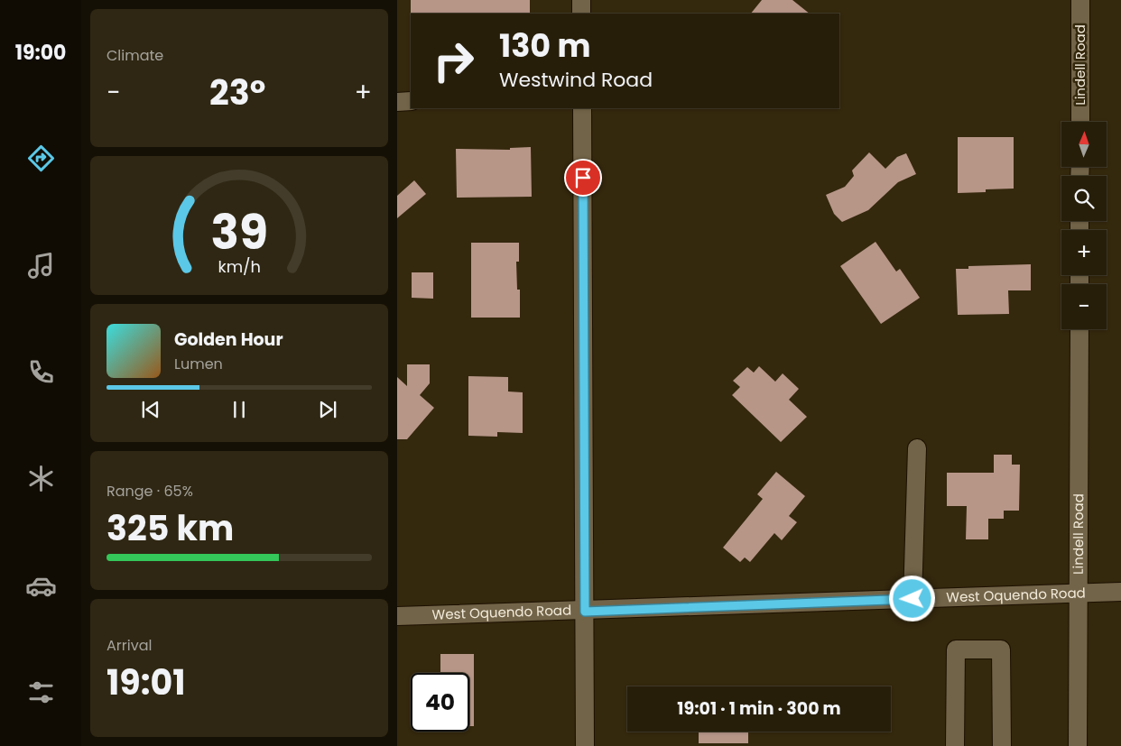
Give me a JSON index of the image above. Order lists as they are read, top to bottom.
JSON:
{
  "streets": {
    "street": ["Lindell Road", "West Oquendo Road"]
  },
  "crossings": [
    ["Lindell Road", "West Oquendo Road"]
  ],
  "north": "top",
  "page": {
    "tabs": "19:00",
    "tile": [
      "Climate",
      ["Range · 65%", "325 km"],
      ["Arrival", "19:01"]
    ],
    "turn": ["130 m", "Westwind Road"],
    "heat": ["−", "23°", "+"],
    "map_buttons": ["+", "−"],
    "song": ["Golden Hour", "Lumen"],
    "limit": "40",
    "trip": "19:01 · 1 min · 300 m",
    "gauge": ["39", "km/h"]
  }
}
